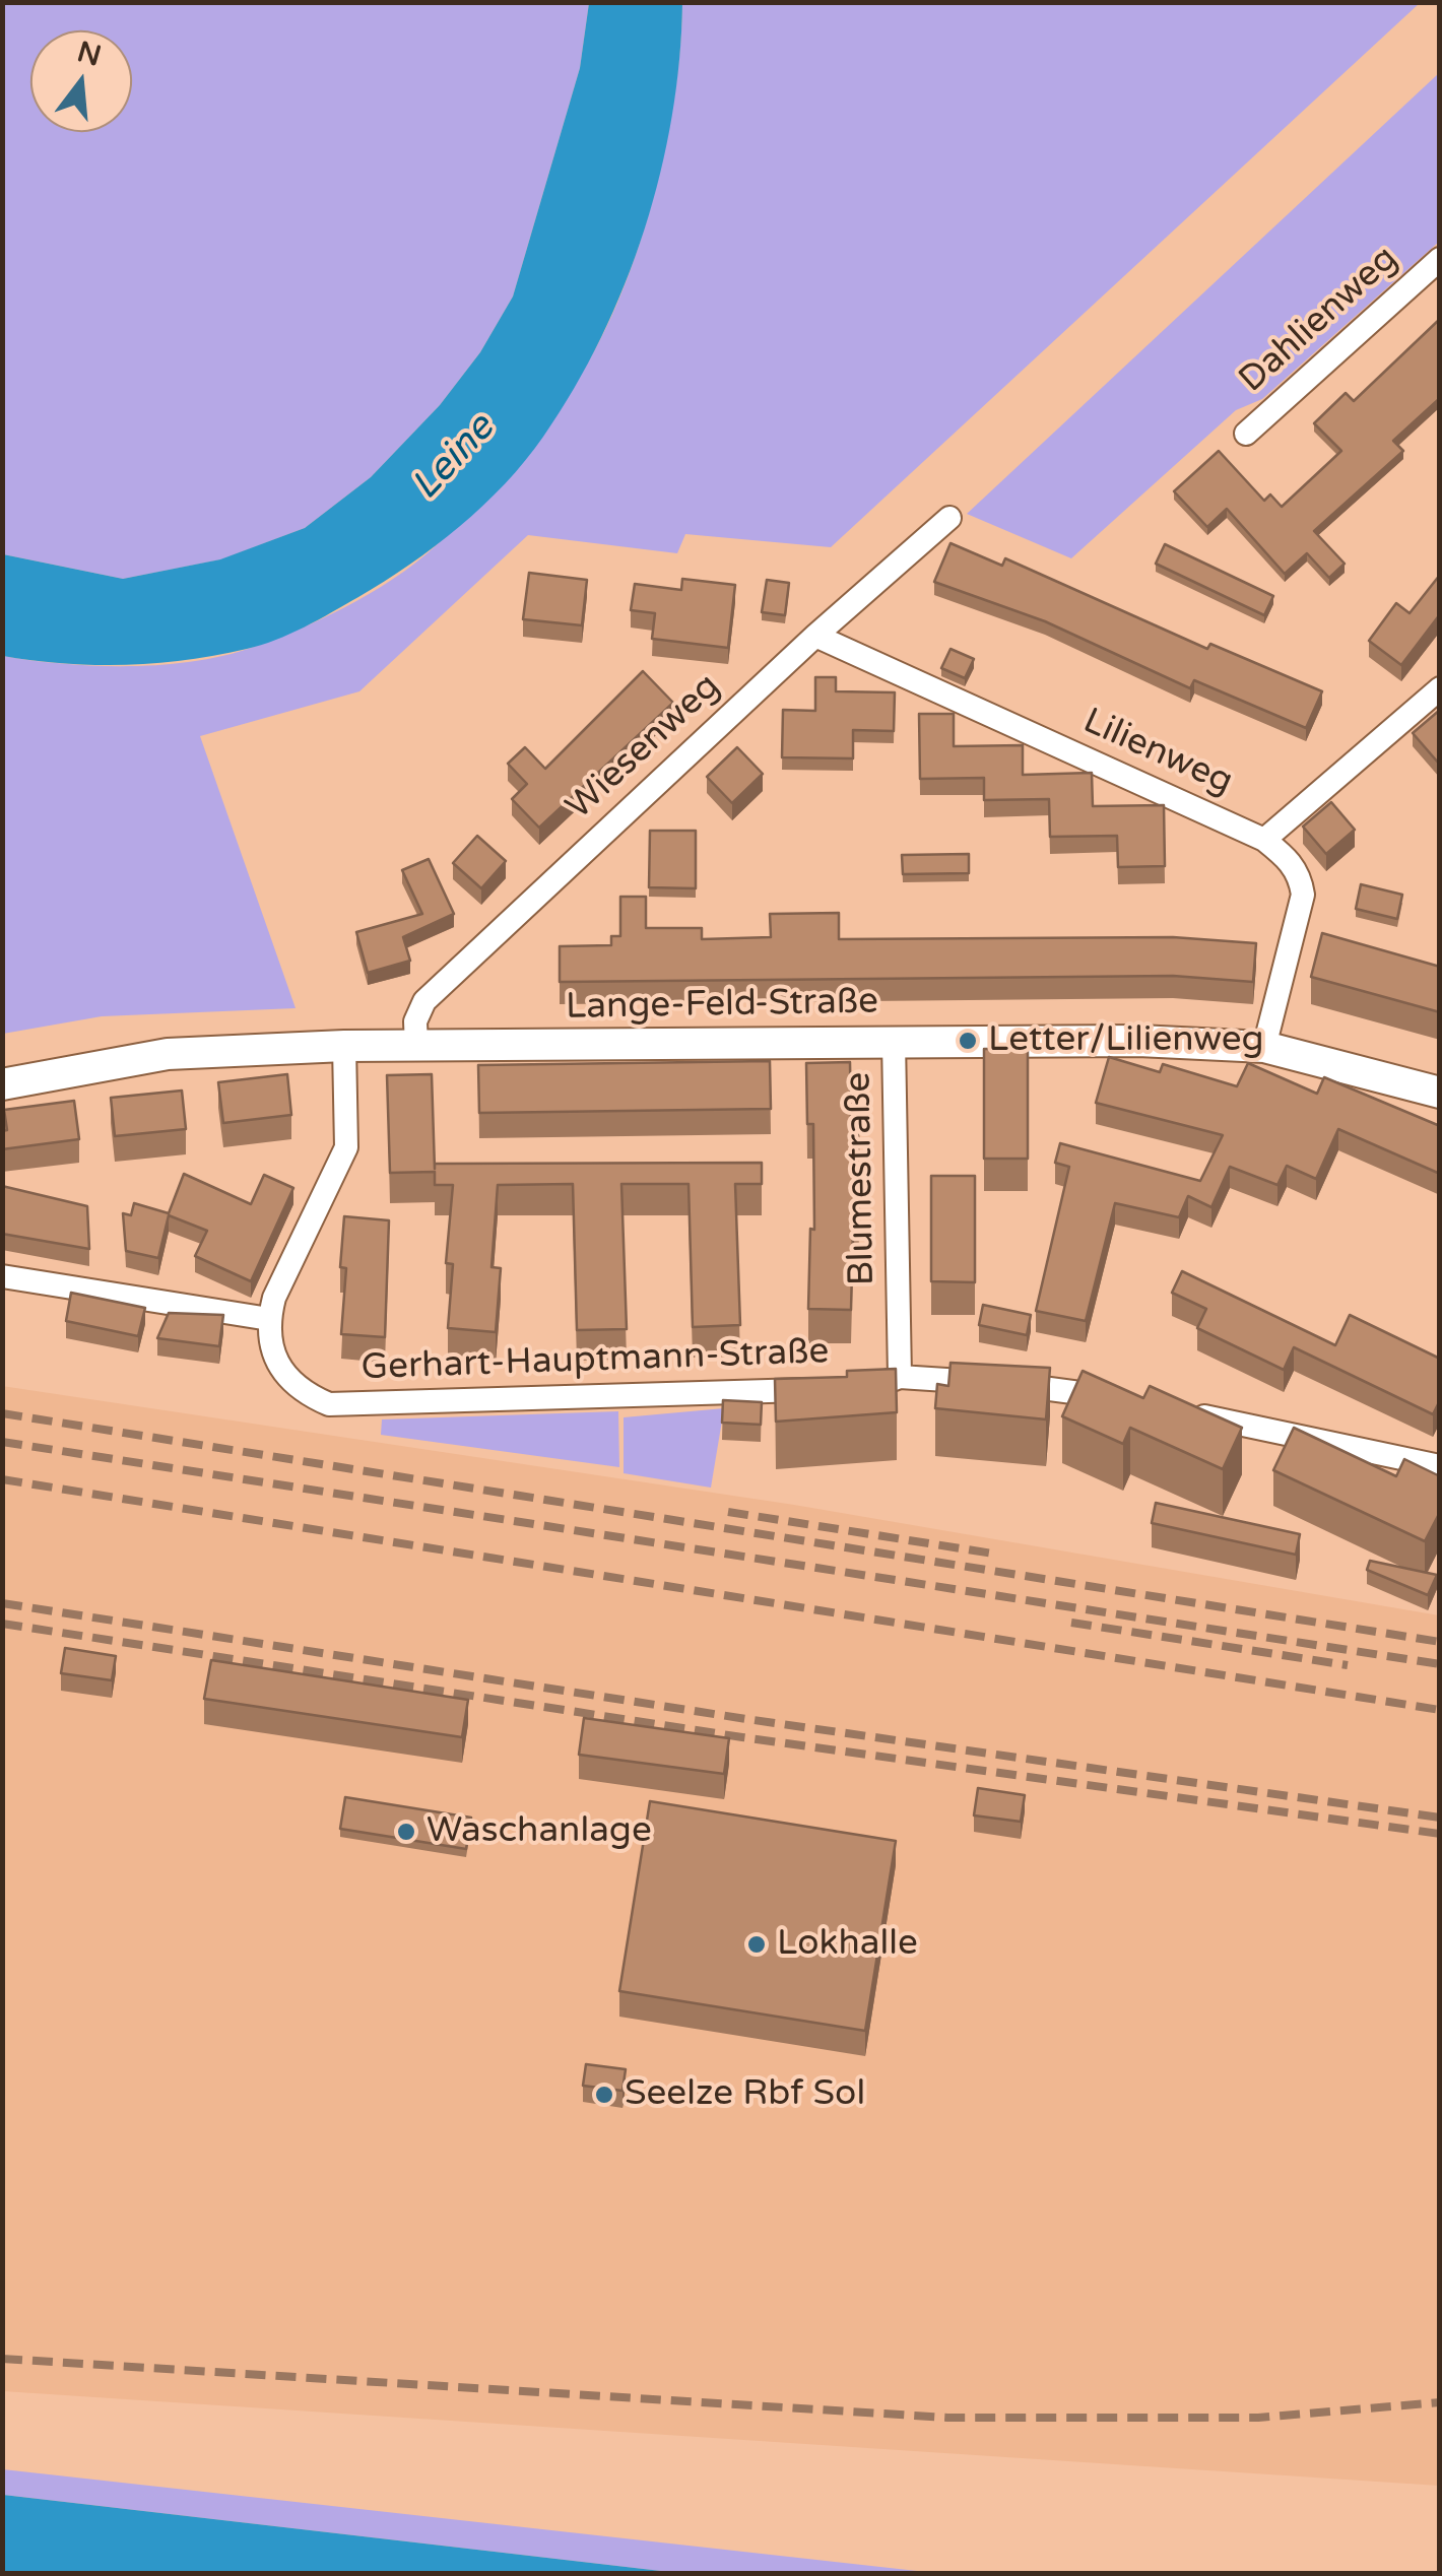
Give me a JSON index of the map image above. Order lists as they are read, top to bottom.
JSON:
{
  "streets": {
    "street": [
      "Dahlienweg",
      "Wiesenweg",
      "Lilienweg",
      "Lange-Feld-Straße",
      "Blumestraße",
      "Gerhart-Hauptmann-Straße"
    ]
  },
  "crossings": [
    ["Wiesenweg", "Lilienweg"],
    ["Wiesenweg", "Lange-Feld-Straße"],
    ["Lilienweg", "Lange-Feld-Straße"],
    ["Lange-Feld-Straße", "Blumestraße"],
    ["Blumestraße", "Gerhart-Hauptmann-Straße"]
  ],
  "water": ["Leine"],
  "places": [
    "Letter/Lilienweg",
    "Waschanlage",
    "Lokhalle",
    "Seelze Rbf Sol"
  ],
  "north": "top"
}
